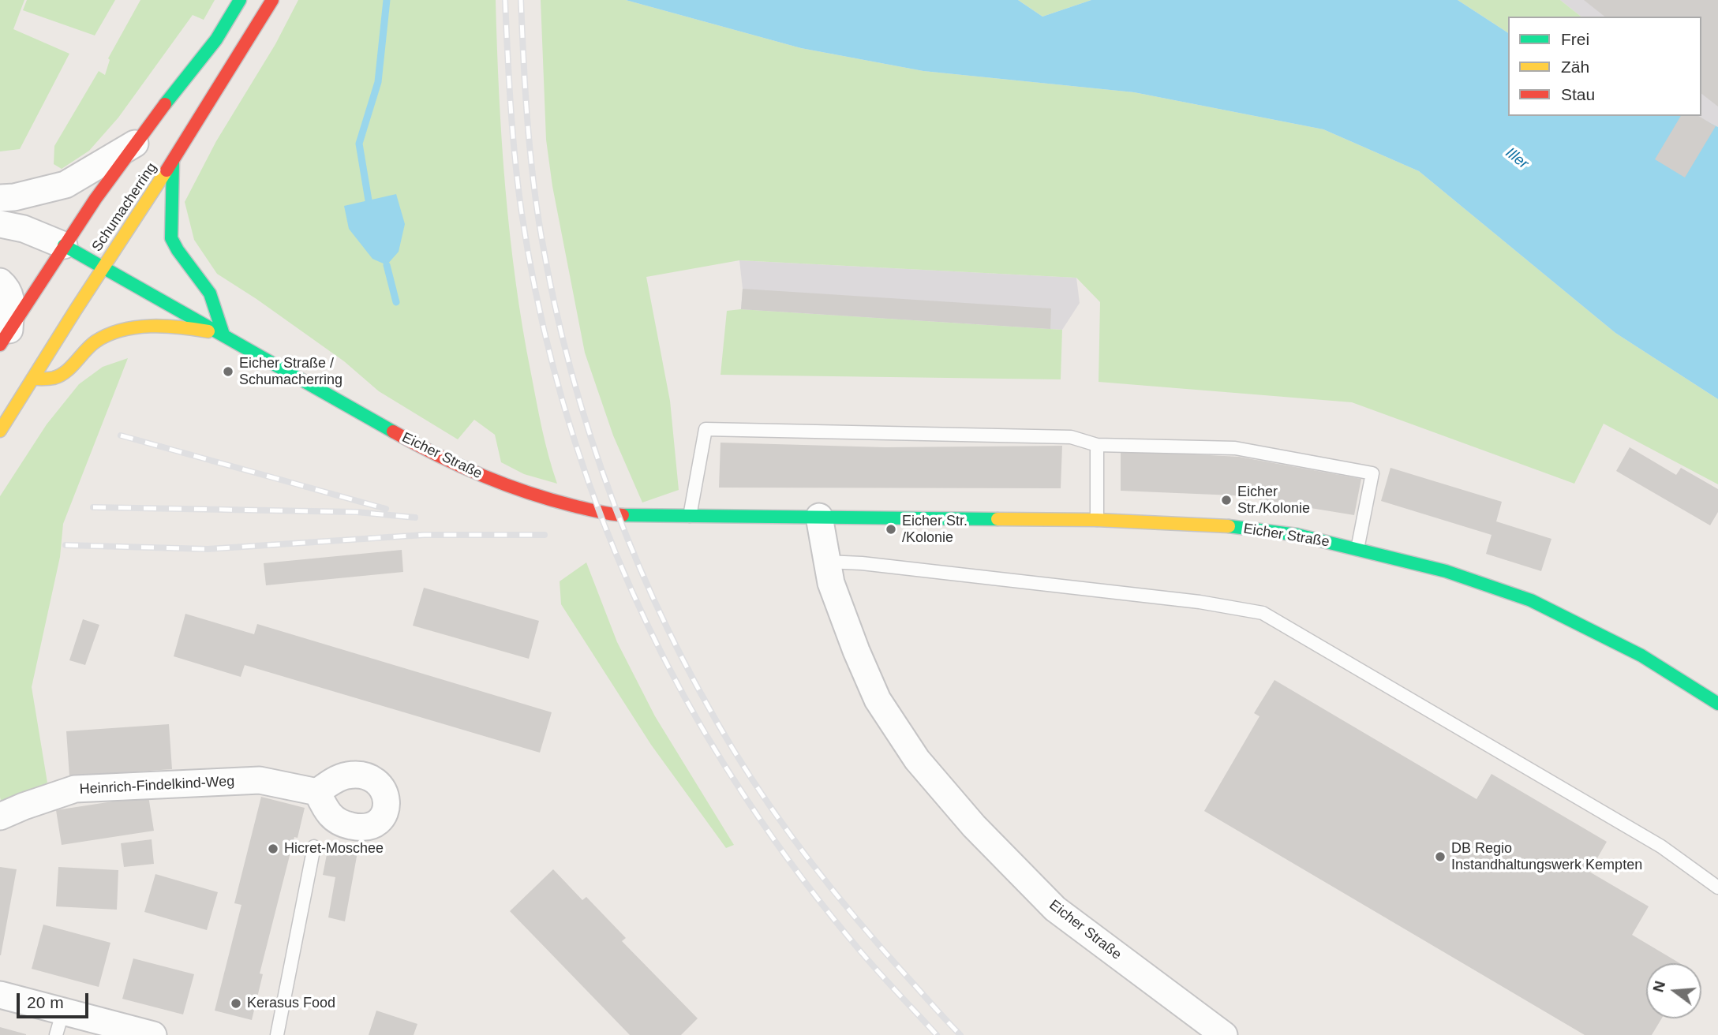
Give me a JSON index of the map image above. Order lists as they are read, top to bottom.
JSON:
{
  "streets": {
    "street": ["Schumacherring", "Eicher Straße", "Heinrich-Findelkind-Weg"]
  },
  "crossings": [
    ["Schumacherring", "Eicher Straße"]
  ],
  "water": ["Iller"],
  "places": [
    "Eicher Straße / Schumacherring",
    "Eicher Str./Kolonie",
    "Eicher Str. /Kolonie",
    "Hicret-Moschee",
    "DB Regio Instandhaltungswerk Kempten",
    "Kerasus Food"
  ],
  "legend": ["Frei", "Zäh", "Stau"],
  "scale_bar": "20 m",
  "north": "left"
}
